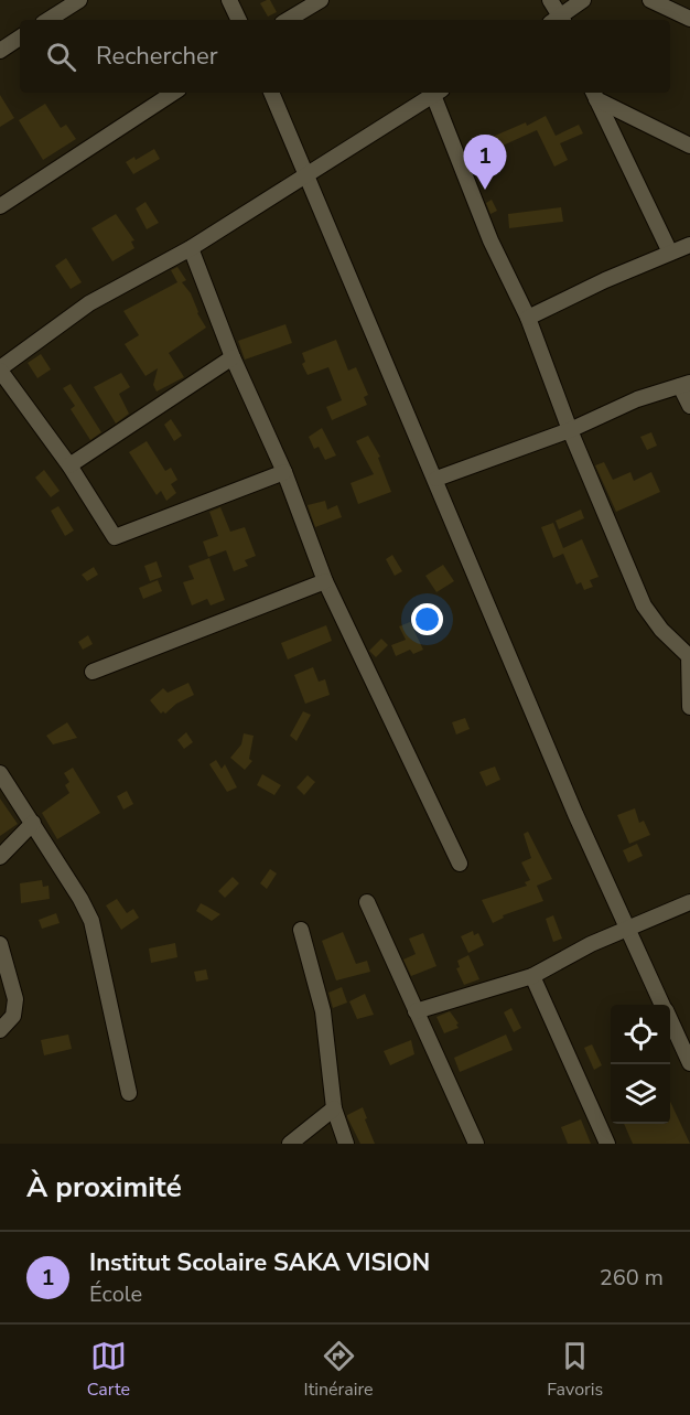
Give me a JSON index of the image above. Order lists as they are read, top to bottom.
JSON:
{
  "page": {
    "search": "Rechercher",
    "pins": "1",
    "heading": "À proximité",
    "list": [
      {
        "mark": "1",
        "name": "Institut Scolaire SAKA VISION",
        "note": "École",
        "value": "260 m"
      }
    ],
    "nav": ["Carte", "Itinéraire", "Favoris"]
  }
}
